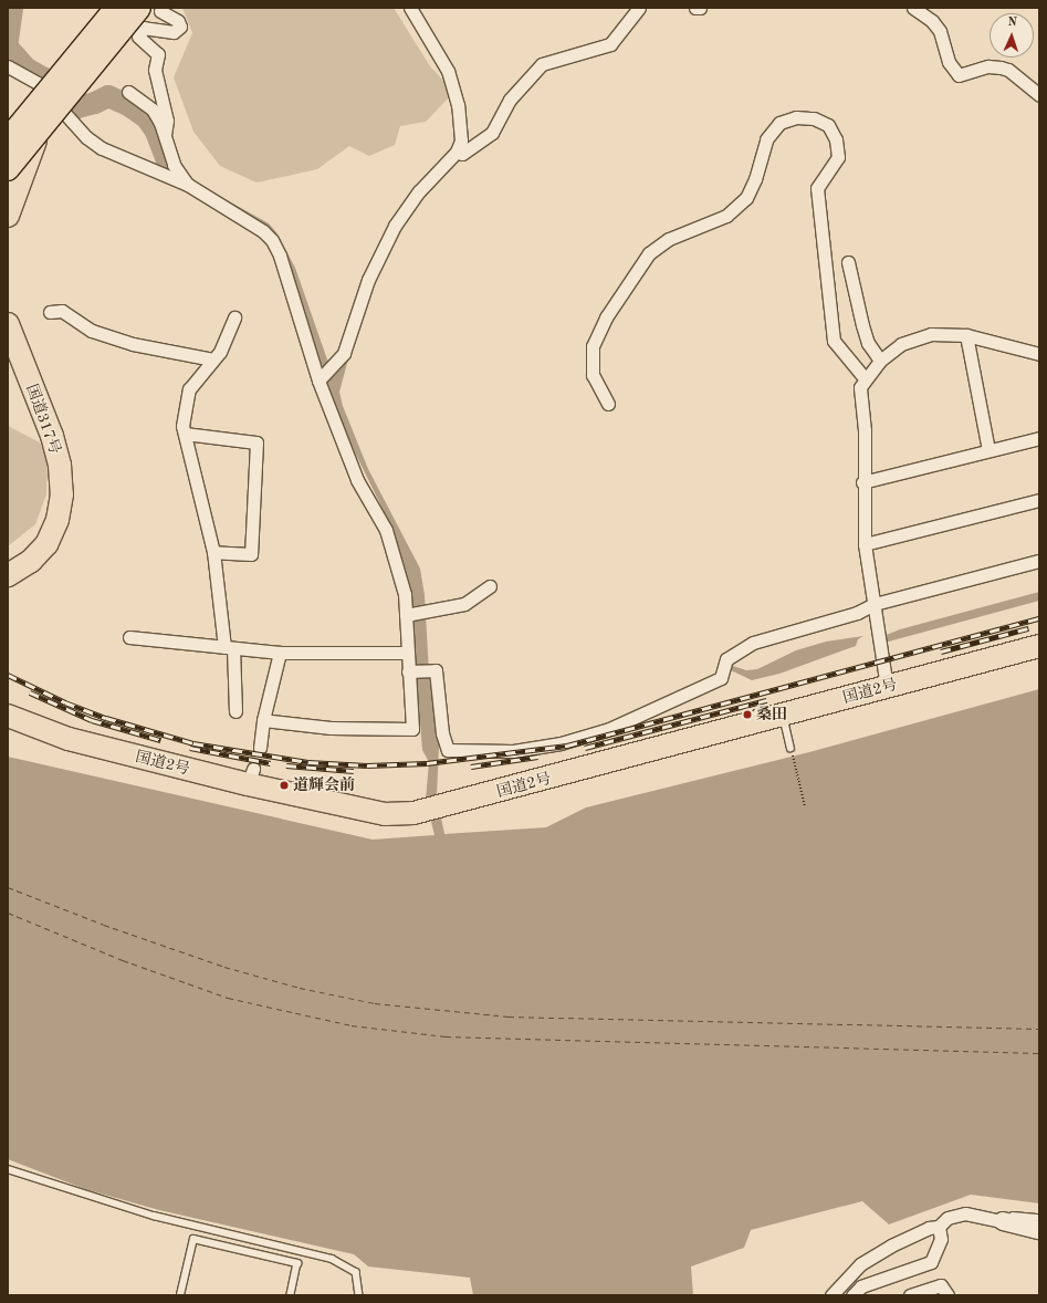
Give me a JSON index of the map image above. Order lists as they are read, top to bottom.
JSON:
{
  "streets": {
    "highway": ["国道317号", "国道2号"]
  },
  "places": ["桑田", "道輝会前"],
  "north": "top"
}
